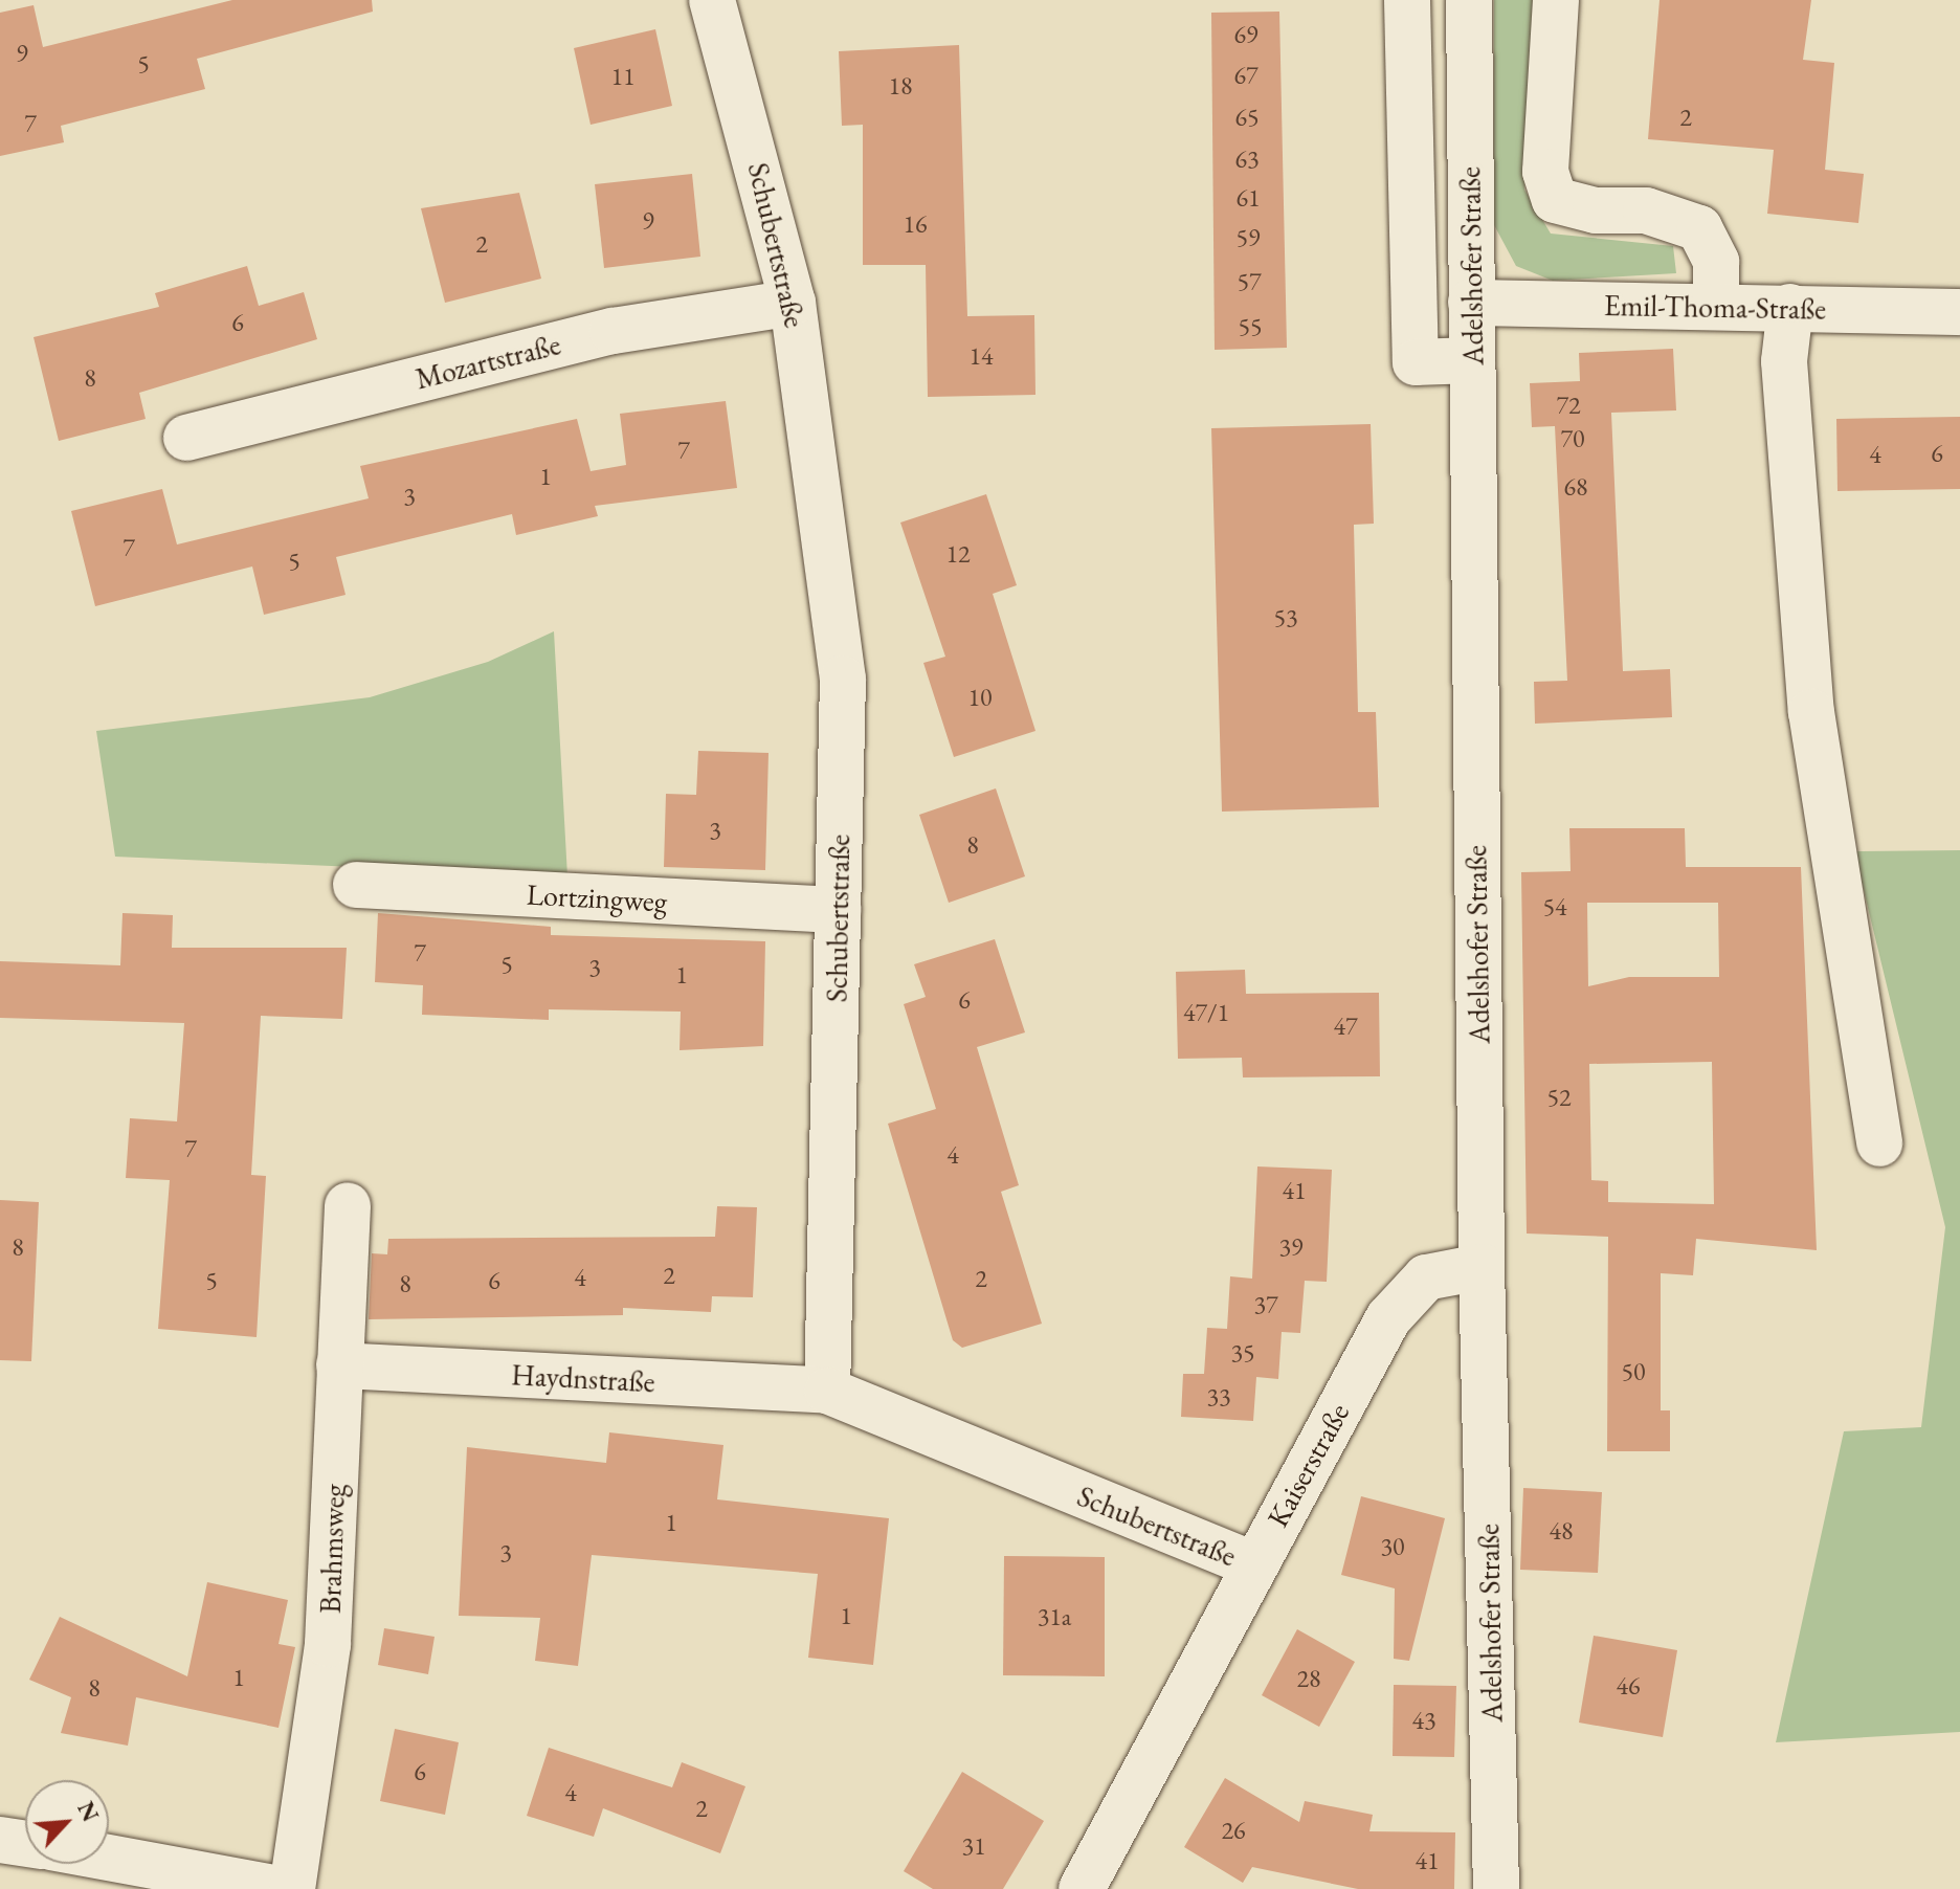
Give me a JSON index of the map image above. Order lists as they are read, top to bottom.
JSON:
{
  "streets": {
    "street": [
      "Schubertstraße",
      "Adelshofer Straße",
      "Emil-Thoma-Straße",
      "Mozartstraße",
      "Lortzingweg",
      "Haydnstraße",
      "Kaiserstraße",
      "Brahmsweg"
    ]
  },
  "crossings": [
    ["Schubertstraße", "Mozartstraße"],
    ["Schubertstraße", "Lortzingweg"],
    ["Schubertstraße", "Haydnstraße"],
    ["Schubertstraße", "Kaiserstraße"],
    ["Adelshofer Straße", "Emil-Thoma-Straße"],
    ["Adelshofer Straße", "Kaiserstraße"],
    ["Haydnstraße", "Brahmsweg"]
  ],
  "house_numbers": [
    "69",
    "9",
    "5",
    "67",
    "11",
    "18",
    "65",
    "2",
    "7",
    "63",
    "61",
    "9",
    "16",
    "59",
    "2",
    "57",
    "6",
    "55",
    "14",
    "8",
    "72",
    "70",
    "7",
    "6",
    "4",
    "1",
    "68",
    "3",
    "7",
    "12",
    "5",
    "53",
    "10",
    "3",
    "8",
    "54",
    "7",
    "5",
    "3",
    "1",
    "6",
    "47/1",
    "47",
    "52",
    "7",
    "4",
    "41",
    "8",
    "39",
    "2",
    "4",
    "2",
    "5",
    "6",
    "8",
    "37",
    "35",
    "50",
    "33",
    "1",
    "48",
    "30",
    "3",
    "1",
    "31a",
    "1",
    "28",
    "46",
    "8",
    "43",
    "6",
    "4",
    "2",
    "26",
    "31",
    "41"
  ],
  "north": "top right"
}
